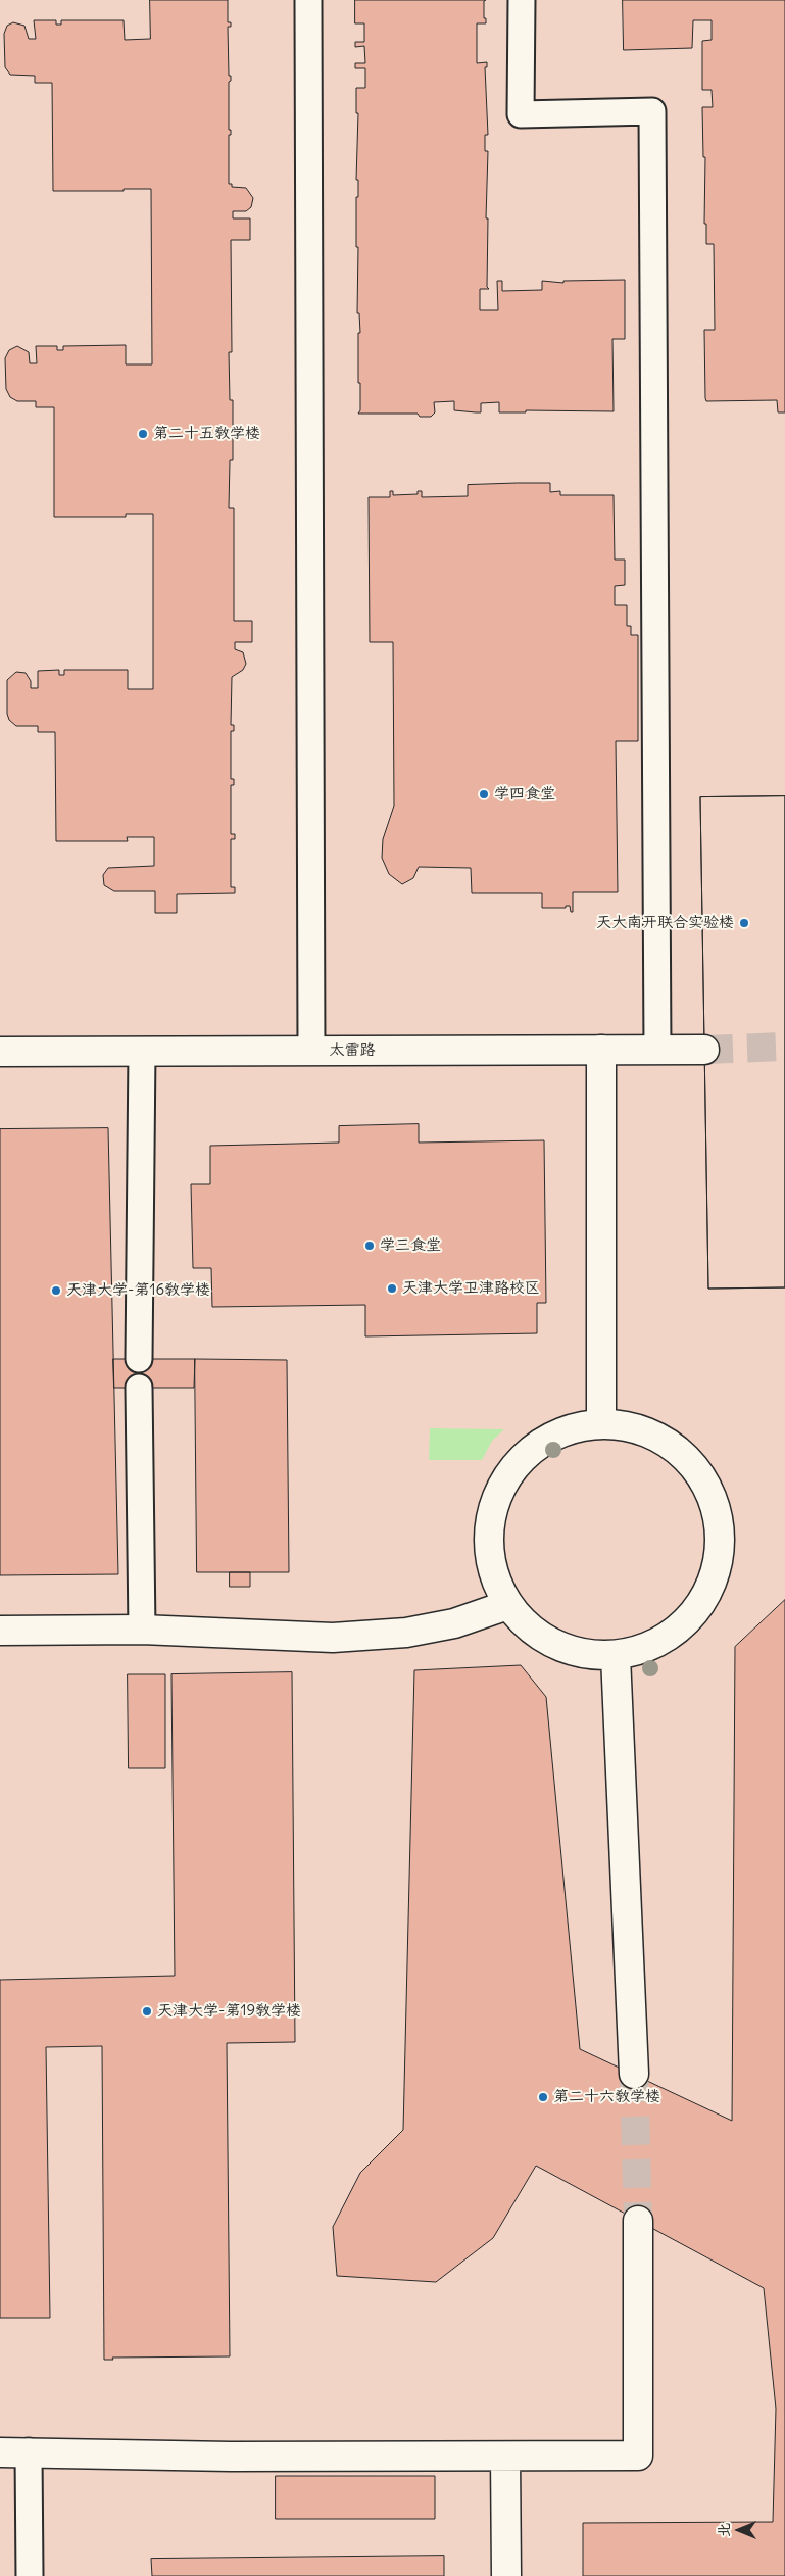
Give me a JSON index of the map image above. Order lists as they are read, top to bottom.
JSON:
{
  "streets": {
    "street": ["太雷路"]
  },
  "places": [
    "第二十五教学楼",
    "学四食堂",
    "天大南开联合实验楼",
    "学三食堂",
    "天津大学卫津路校区",
    "天津大学-第16教学楼",
    "天津大学-第19教学楼",
    "第二十六教学楼"
  ],
  "north": "left"
}
